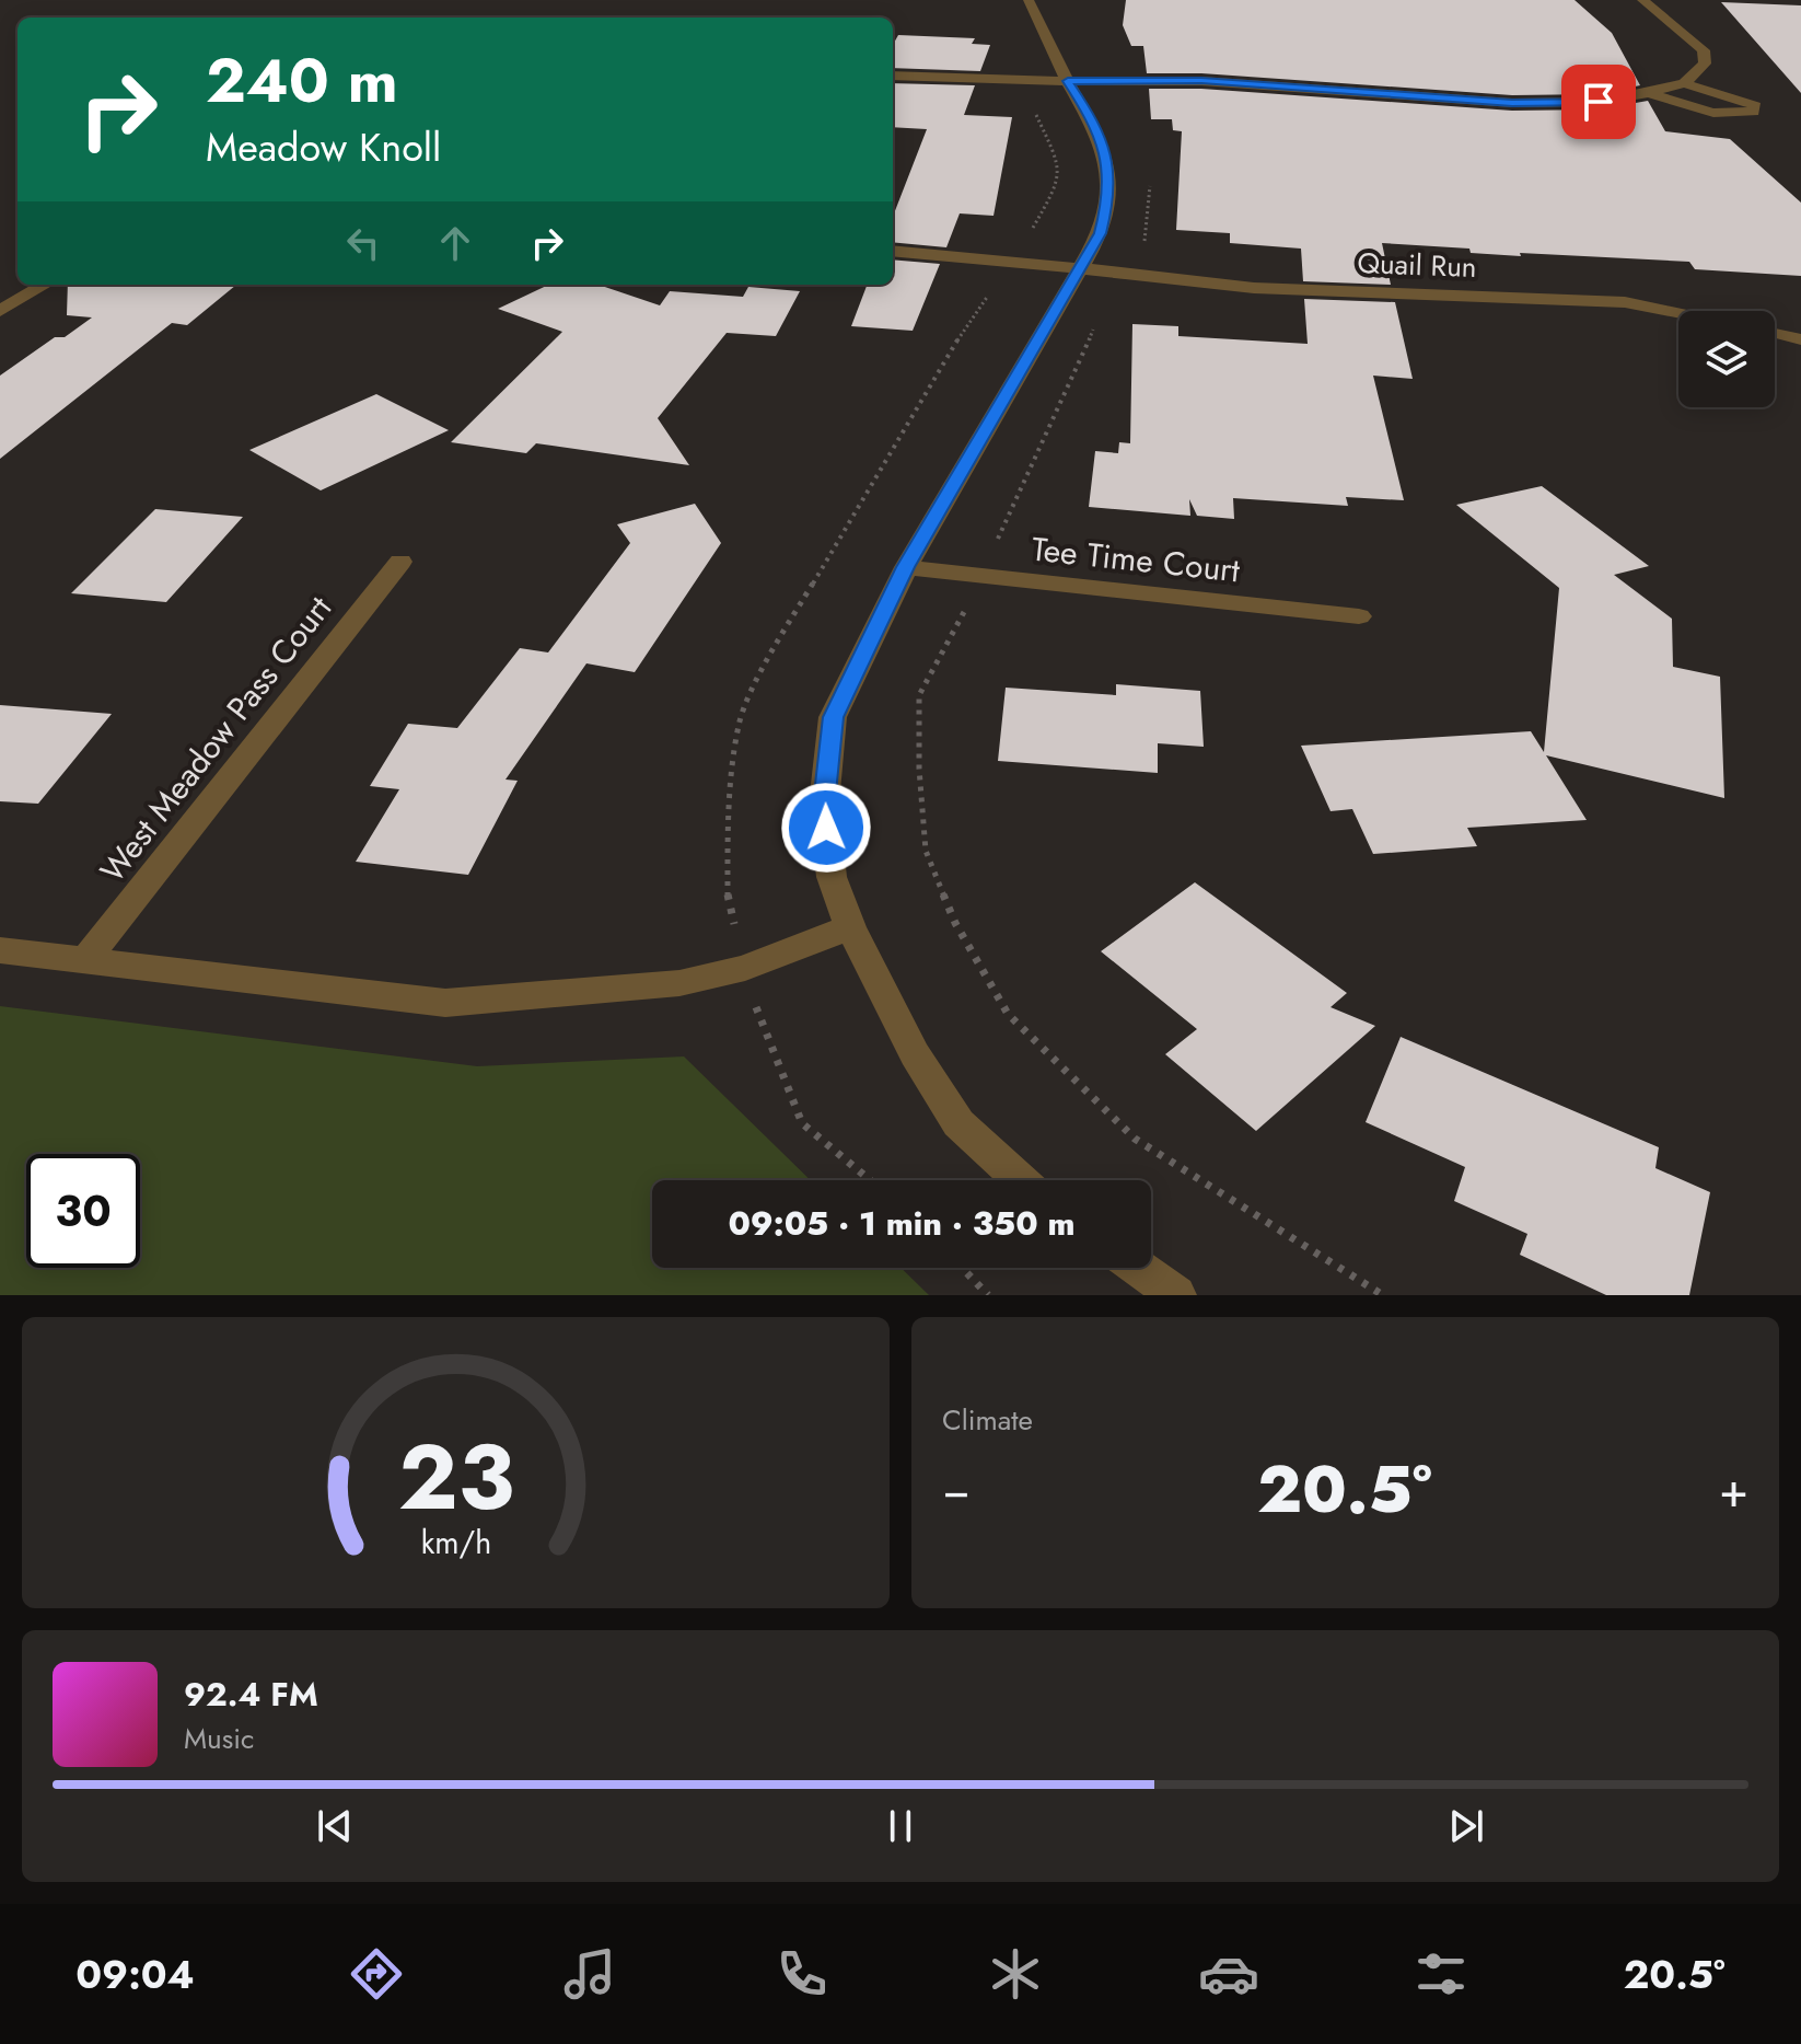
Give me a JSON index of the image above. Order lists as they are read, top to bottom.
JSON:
{
  "streets": {
    "street": ["Quail Run", "Tee Time Court", "West Meadow Pass Court"]
  },
  "page": {
    "turn": ["240 m", "Meadow Knoll"],
    "limit": "30",
    "trip": "09:05 · 1 min · 350 m",
    "tile": "Climate",
    "heat": ["−", "20.5°", "+"],
    "song": ["92.4 FM", "Music"],
    "tabs": ["09:04", "20.5°"],
    "gauge": ["23", "km/h"]
  }
}
